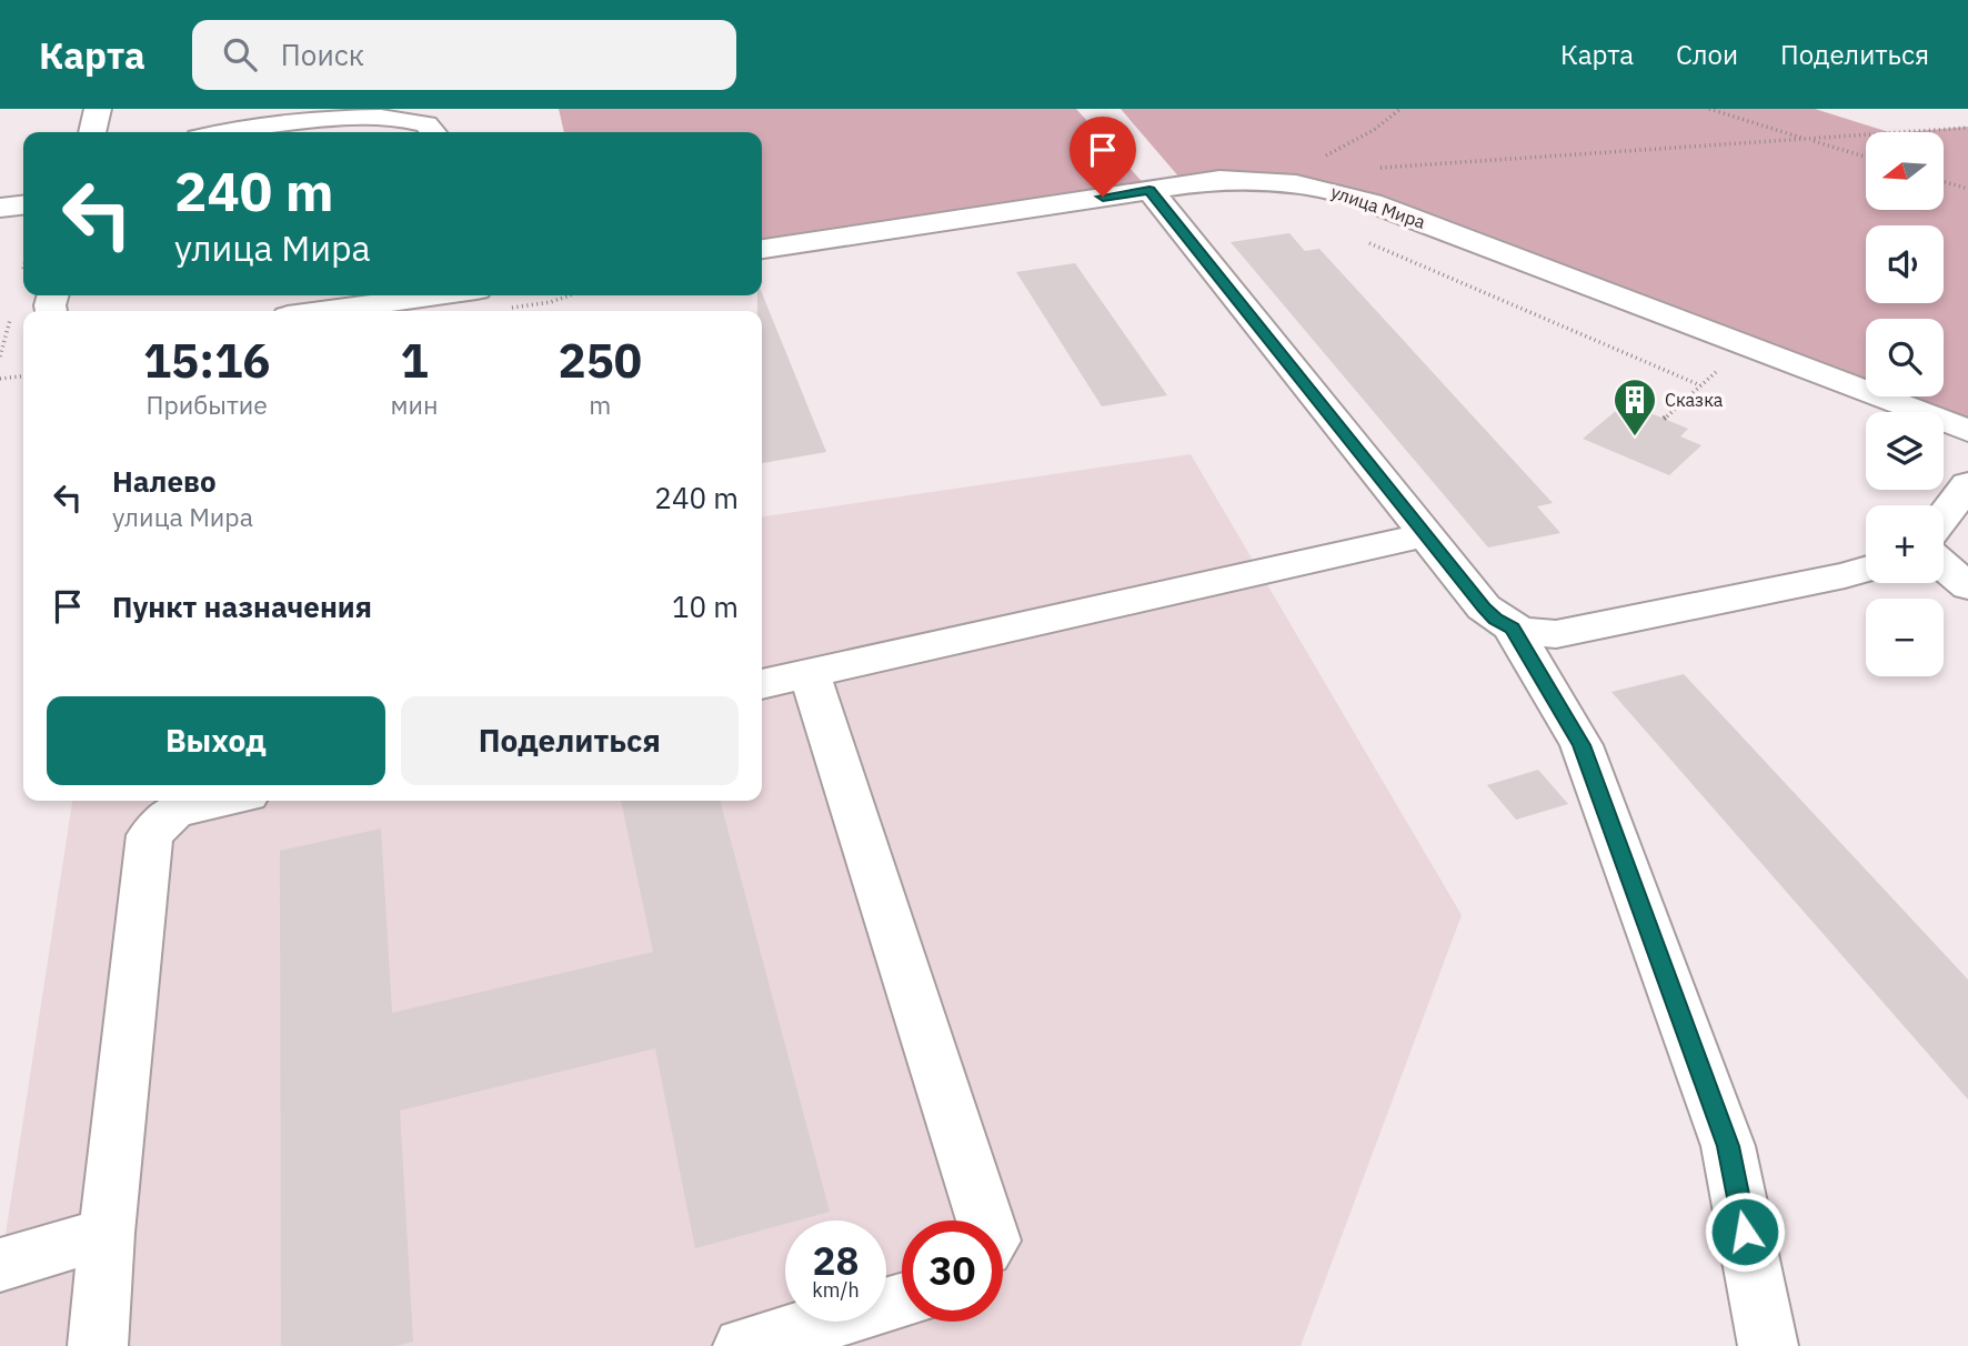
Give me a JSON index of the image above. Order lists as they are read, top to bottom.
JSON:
{
  "streets": {
    "street": ["улица Мира"]
  },
  "places": {
    "building": ["Сказка"]
  },
  "north": "left",
  "page": {
    "header": "Карта",
    "search": "Поиск",
    "nav": ["Карта", "Слои", "Поделиться"],
    "map_buttons": ["+", "−"],
    "turn": ["240 m", "улица Мира"],
    "eta": [
      "15:16",
      "Прибытие",
      "1",
      "мин",
      "250",
      "m"
    ],
    "list": [
      {
        "name": "Налево",
        "note": "улица Мира",
        "value": "240 m"
      },
      {
        "name": "Пункт назначения",
        "value": "10 m"
      }
    ],
    "buttons": ["Выход", "Поделиться"],
    "speed": "28 km/h",
    "limit": "30"
  }
}
